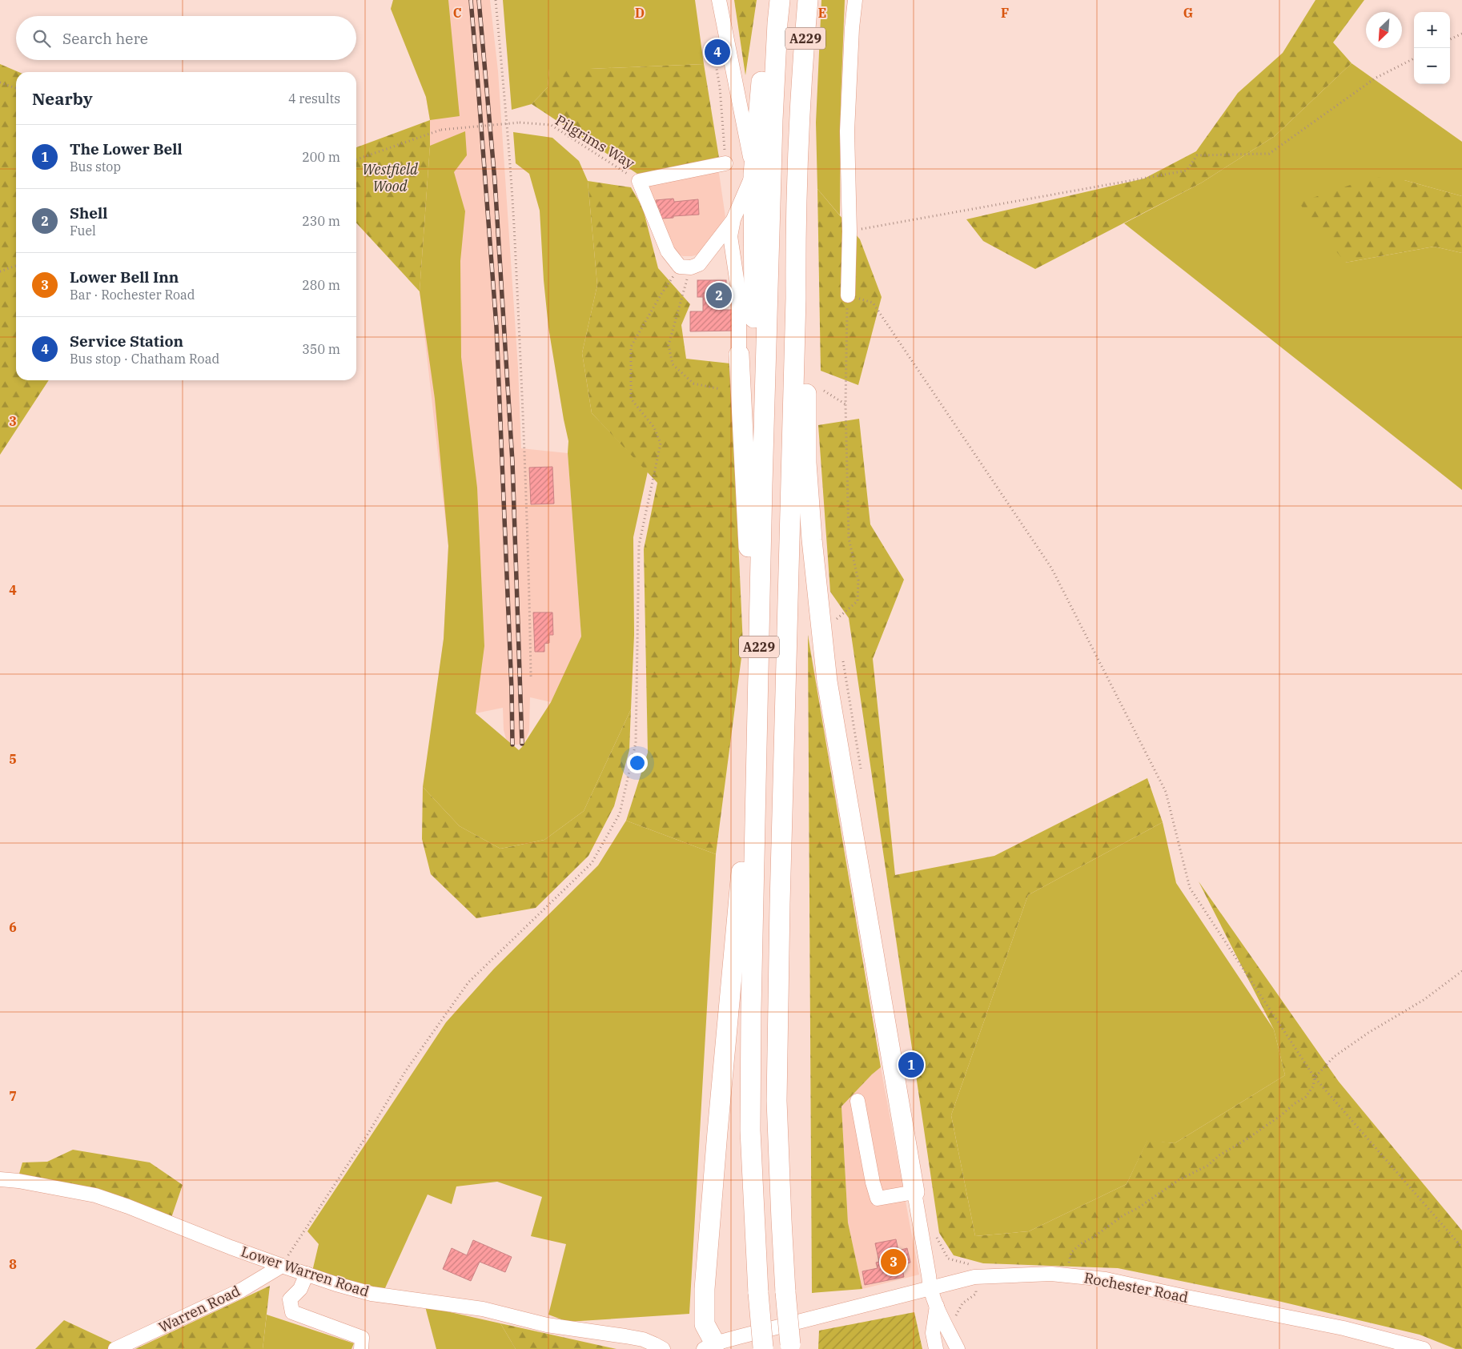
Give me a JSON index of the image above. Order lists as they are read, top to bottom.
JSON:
{
  "streets": {
    "highway": ["A229"],
    "street": ["Lower Warren Road", "Rochester Road", "Warren Road"],
    "path": ["Pilgrims Way"]
  },
  "crossings": [
    ["Lower Warren Road", "Warren Road"]
  ],
  "parks": ["Westfield Wood"],
  "north": "bottom left",
  "page": {
    "map_buttons": ["+", "−"],
    "search": "Search here",
    "pins": [
      "4",
      "2",
      "1",
      "3"
    ],
    "heading": ["Nearby", "4 results"],
    "list": [
      {
        "mark": "1",
        "name": "The Lower Bell",
        "note": "Bus stop",
        "value": "200 m"
      },
      {
        "mark": "2",
        "name": "Shell",
        "note": "Fuel",
        "value": "230 m"
      },
      {
        "mark": "3",
        "name": "Lower Bell Inn",
        "note": "Bar · Rochester Road",
        "value": "280 m"
      },
      {
        "mark": "4",
        "name": "Service Station",
        "note": "Bus stop · Chatham Road",
        "value": "350 m"
      }
    ]
  },
  "grid": {
    "columns": [
      "C",
      "D",
      "E",
      "F",
      "G"
    ],
    "rows": [
      "3",
      "4",
      "5",
      "6",
      "7",
      "8"
    ]
  }
}
